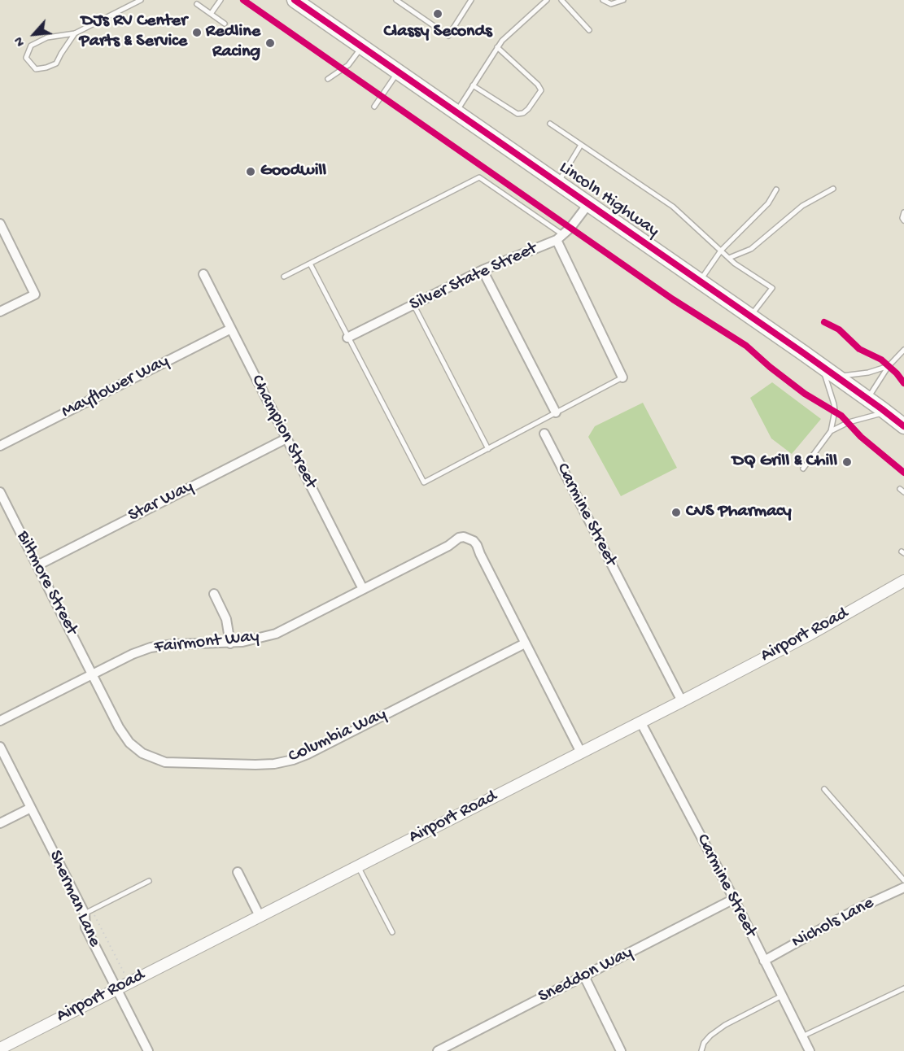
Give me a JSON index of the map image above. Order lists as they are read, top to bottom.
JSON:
{
  "streets": {
    "highway": ["Lincoln Highway"],
    "street": [
      "Silver State Street",
      "Mayflower Way",
      "Champion Street",
      "Star Way",
      "Carmine Street",
      "Biltmore Street",
      "Airport Road",
      "Fairmont Way",
      "Columbia Way",
      "Sherman Lane",
      "Nichols Lane",
      "Sneddon Way"
    ]
  },
  "crossings": [
    ["Lincoln Highway", "Silver State Street"],
    ["Mayflower Way", "Champion Street"],
    ["Champion Street", "Star Way"],
    ["Champion Street", "Fairmont Way"],
    ["Star Way", "Biltmore Street"],
    ["Carmine Street", "Airport Road"],
    ["Carmine Street", "Nichols Lane"],
    ["Carmine Street", "Sneddon Way"],
    ["Biltmore Street", "Fairmont Way"],
    ["Biltmore Street", "Columbia Way"],
    ["Airport Road", "Sherman Lane"],
    ["Fairmont Way", "Columbia Way"]
  ],
  "places": [
    "Classy Seconds",
    "DJs RV Center Parts & Service",
    "Redline Racing",
    "Goodwill",
    "DQ Grill & Chill",
    "CVS Pharmacy"
  ],
  "north": "bottom left"
}
